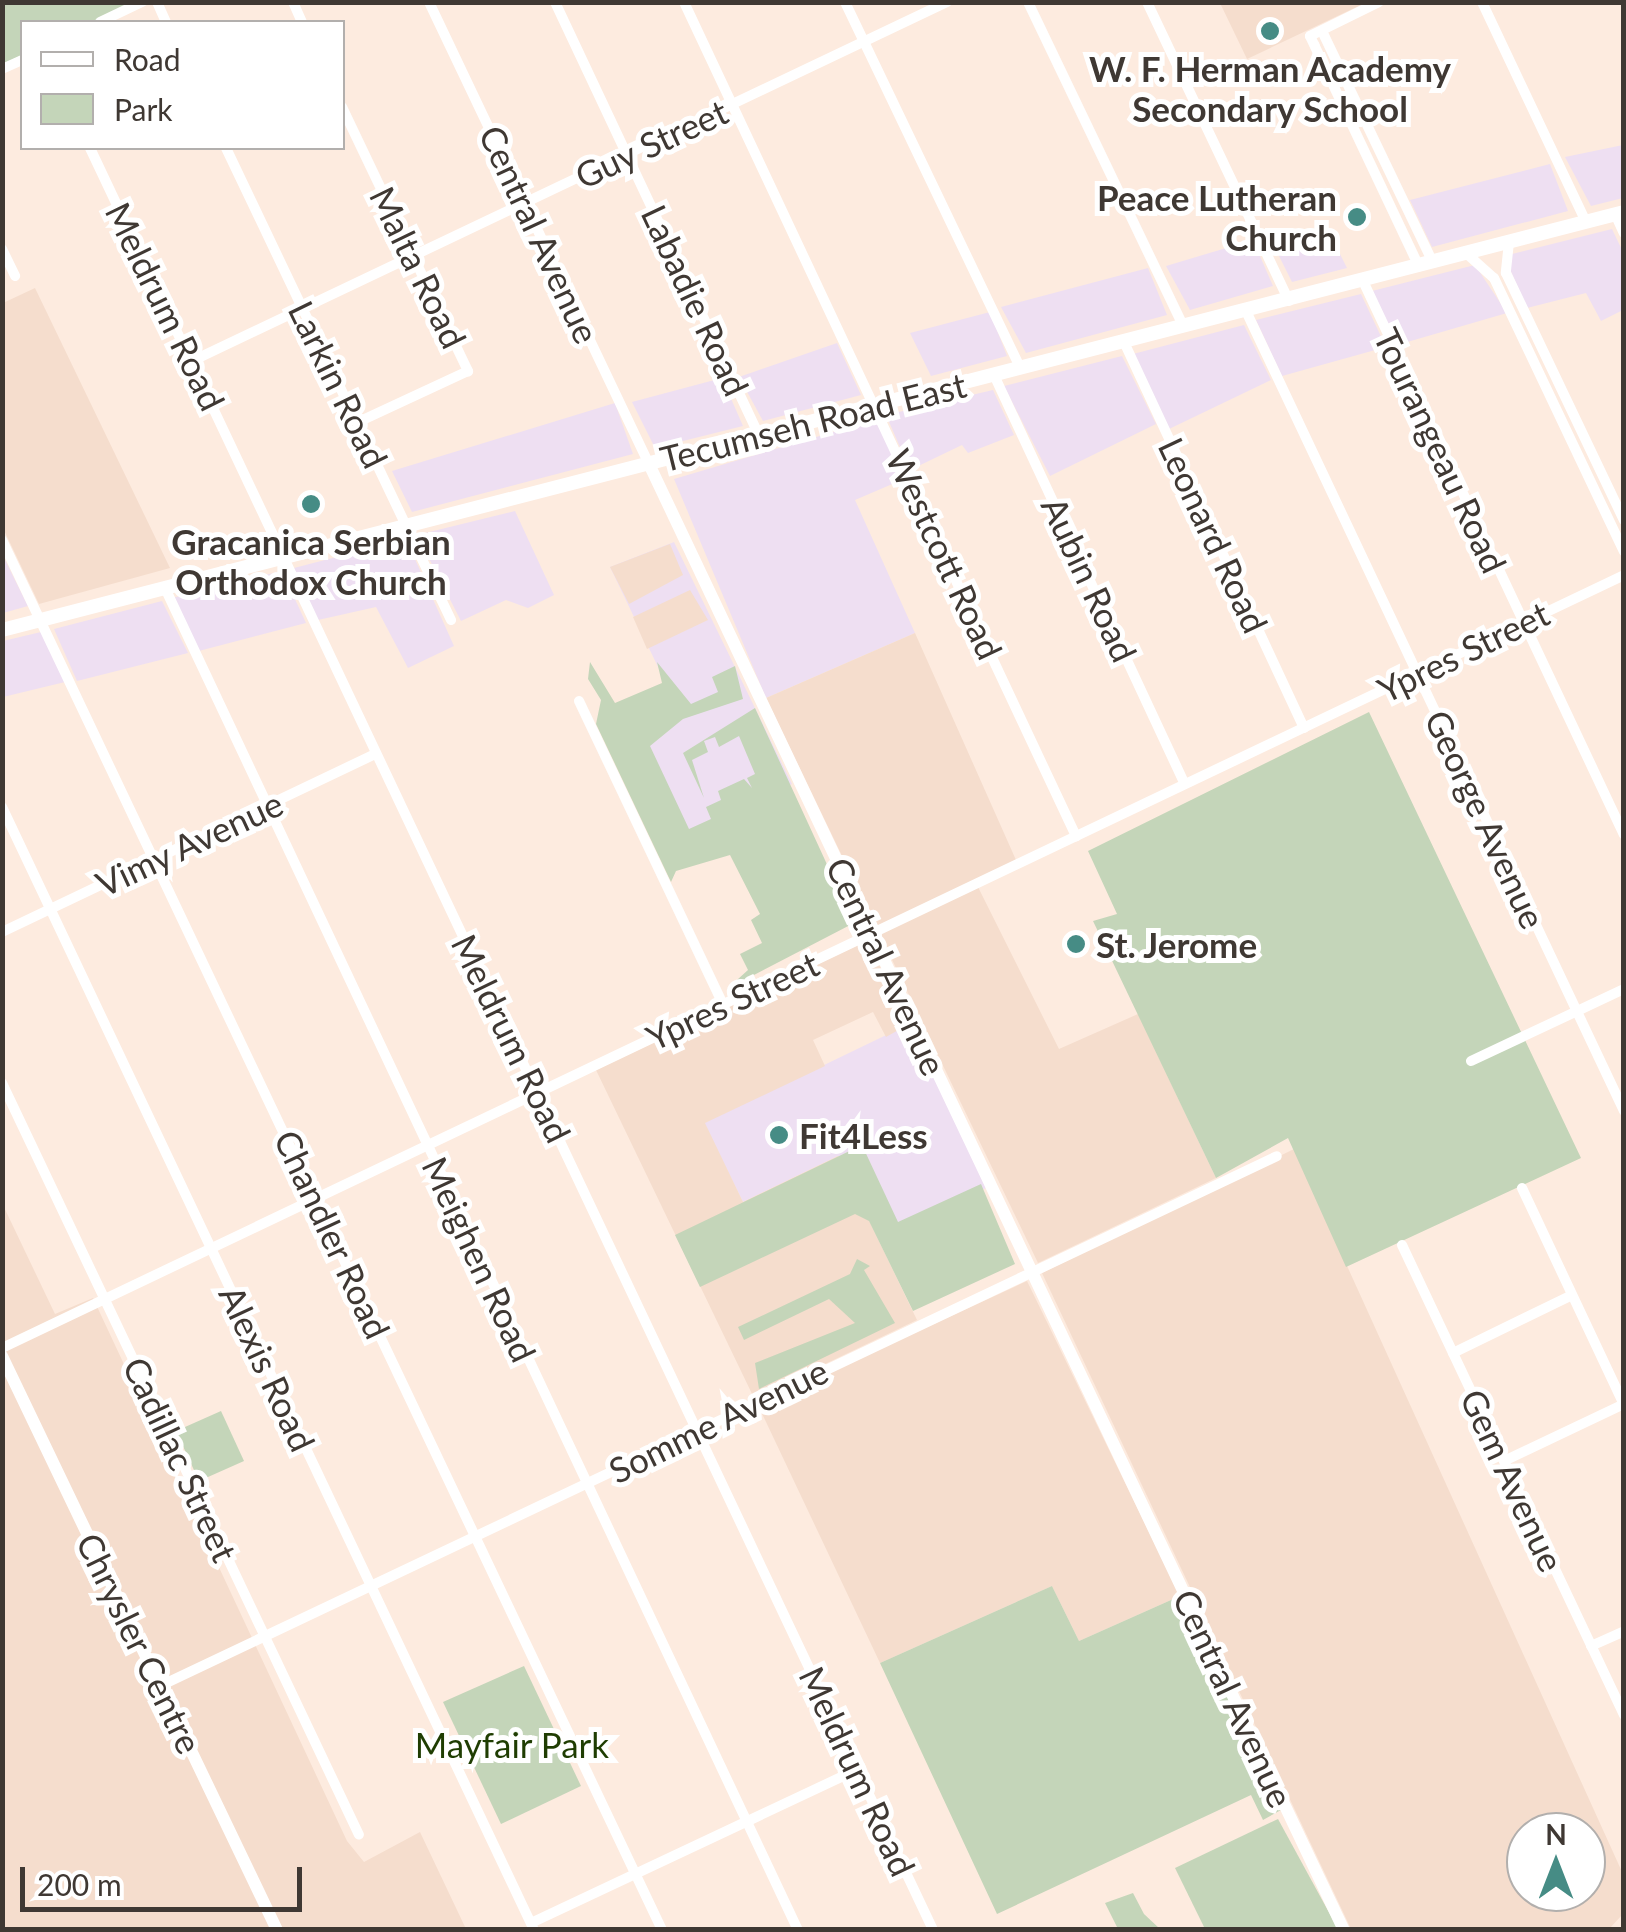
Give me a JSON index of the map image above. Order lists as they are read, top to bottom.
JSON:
{
  "streets": {
    "main road": ["Tecumseh Road East"],
    "street": [
      "Guy Street",
      "Central Avenue",
      "Malta Road",
      "Labadie Road",
      "Meldrum Road",
      "Larkin Road",
      "Tourangeau Road",
      "Leonard Road",
      "Westcott Road",
      "Aubin Road",
      "Ypres Street",
      "George Avenue",
      "Vimy Avenue",
      "Chandler Road",
      "Meighen Road",
      "Alexis Road",
      "Somme Avenue",
      "Cadillac Street",
      "Gem Avenue",
      "Chrysler Centre"
    ]
  },
  "crossings": [
    ["Guy Street", "Central Avenue"],
    ["Guy Street", "Malta Road"],
    ["Guy Street", "Labadie Road"],
    ["Guy Street", "Meldrum Road"],
    ["Guy Street", "Larkin Road"],
    ["Guy Street", "Westcott Road"],
    ["Central Avenue", "Tecumseh Road East"],
    ["Central Avenue", "Ypres Street"],
    ["Central Avenue", "Somme Avenue"],
    ["Malta Road", "Larkin Road"],
    ["Labadie Road", "Tecumseh Road East"],
    ["Meldrum Road", "Tecumseh Road East"],
    ["Meldrum Road", "Ypres Street"],
    ["Meldrum Road", "Vimy Avenue"],
    ["Meldrum Road", "Somme Avenue"],
    ["Larkin Road", "Tecumseh Road East"],
    ["Tecumseh Road East", "Tourangeau Road"],
    ["Tecumseh Road East", "Leonard Road"],
    ["Tecumseh Road East", "Westcott Road"],
    ["Tecumseh Road East", "Aubin Road"],
    ["Tecumseh Road East", "George Avenue"],
    ["Tecumseh Road East", "Chandler Road"],
    ["Tecumseh Road East", "Meighen Road"],
    ["Tourangeau Road", "Ypres Street"],
    ["Leonard Road", "Ypres Street"],
    ["Westcott Road", "Ypres Street"],
    ["Aubin Road", "Ypres Street"],
    ["Ypres Street", "George Avenue"],
    ["Ypres Street", "Chandler Road"],
    ["Ypres Street", "Meighen Road"],
    ["Ypres Street", "Alexis Road"],
    ["Ypres Street", "Cadillac Street"],
    ["Vimy Avenue", "Chandler Road"],
    ["Vimy Avenue", "Meighen Road"],
    ["Vimy Avenue", "Alexis Road"],
    ["Chandler Road", "Somme Avenue"],
    ["Meighen Road", "Somme Avenue"],
    ["Alexis Road", "Somme Avenue"],
    ["Somme Avenue", "Cadillac Street"],
    ["Somme Avenue", "Chrysler Centre"]
  ],
  "parks": ["Mayfair Park"],
  "places": [
    "W. F. Herman Academy Secondary School",
    "Peace Lutheran Church",
    "Gracanica Serbian Orthodox Church",
    "St. Jerome",
    "Fit4Less"
  ],
  "legend": ["Road", "Park"],
  "scale_bar": "200 m",
  "north": "top"
}
